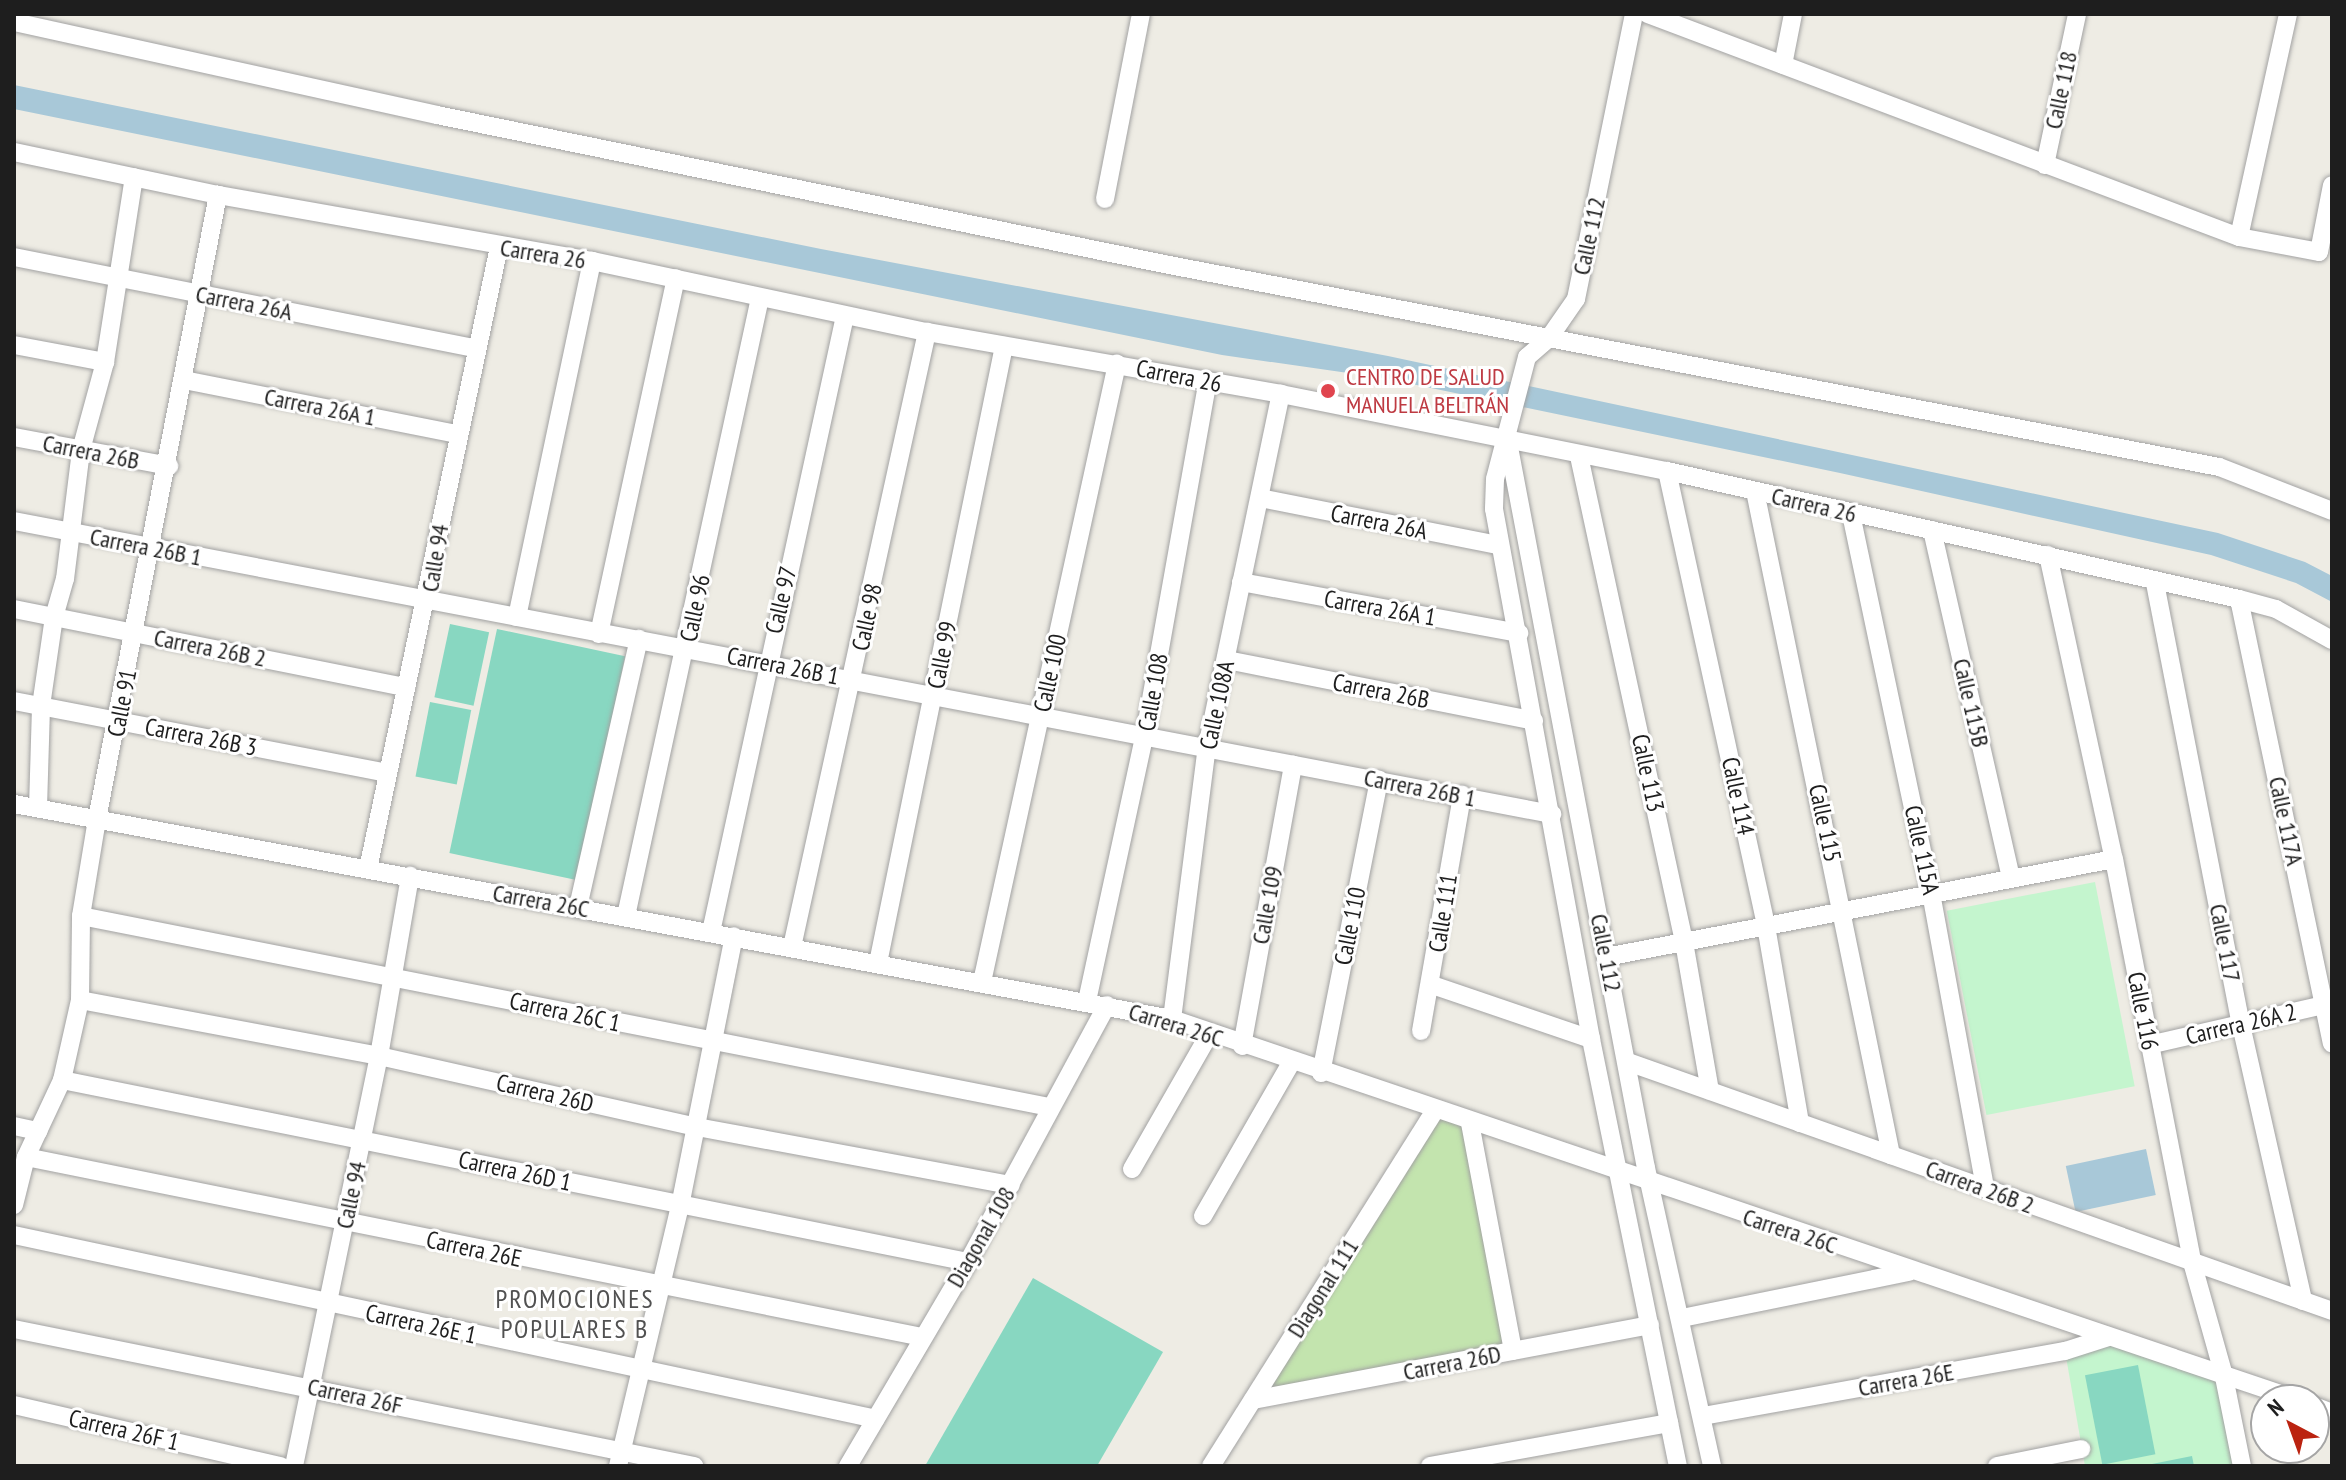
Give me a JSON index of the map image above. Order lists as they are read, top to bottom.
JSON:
{
  "streets": {
    "street": [
      "Calle 118",
      "Calle 112",
      "Carrera 26",
      "Carrera 26A",
      "Carrera 26A 1",
      "Carrera 26B",
      "Carrera 26B 1",
      "Calle 94",
      "Calle 97",
      "Calle 96",
      "Calle 98",
      "Carrera 26B 2",
      "Calle 99",
      "Calle 100",
      "Calle 108",
      "Calle 91",
      "Calle 115B",
      "Calle 108A",
      "Carrera 26B 3",
      "Calle 113",
      "Calle 114",
      "Calle 117A",
      "Calle 115",
      "Calle 115A",
      "Carrera 26C",
      "Calle 109",
      "Calle 111",
      "Calle 110",
      "Calle 117",
      "Calle 116",
      "Carrera 26C 1",
      "Carrera 26A 2",
      "Carrera 26D",
      "Carrera 26D 1",
      "Diagonal 108",
      "Carrera 26E",
      "Diagonal 111",
      "Carrera 26E 1",
      "Carrera 26F",
      "Carrera 26F 1"
    ]
  },
  "crossings": [
    ["Calle 112", "Carrera 26"],
    ["Calle 112", "Carrera 26A"],
    ["Calle 112", "Carrera 26A 1"],
    ["Calle 112", "Carrera 26B"],
    ["Calle 112", "Carrera 26B 1"],
    ["Calle 112", "Carrera 26B 2"],
    ["Calle 112", "Carrera 26C"],
    ["Calle 112", "Carrera 26D"],
    ["Calle 112", "Carrera 26E"],
    ["Carrera 26", "Calle 94"],
    ["Carrera 26", "Calle 97"],
    ["Carrera 26", "Calle 96"],
    ["Carrera 26", "Calle 98"],
    ["Carrera 26", "Calle 99"],
    ["Carrera 26", "Calle 100"],
    ["Carrera 26", "Calle 108"],
    ["Carrera 26", "Calle 91"],
    ["Carrera 26", "Calle 115B"],
    ["Carrera 26", "Calle 108A"],
    ["Carrera 26", "Calle 113"],
    ["Carrera 26", "Calle 114"],
    ["Carrera 26", "Calle 117A"],
    ["Carrera 26", "Calle 115"],
    ["Carrera 26", "Calle 115A"],
    ["Carrera 26", "Calle 117"],
    ["Carrera 26", "Calle 116"],
    ["Carrera 26A", "Calle 94"],
    ["Carrera 26A", "Calle 91"],
    ["Carrera 26A", "Calle 108A"],
    ["Carrera 26A 1", "Calle 94"],
    ["Carrera 26A 1", "Calle 91"],
    ["Carrera 26A 1", "Calle 108A"],
    ["Carrera 26B", "Calle 91"],
    ["Carrera 26B", "Calle 108A"],
    ["Carrera 26B 1", "Calle 94"],
    ["Carrera 26B 1", "Calle 97"],
    ["Carrera 26B 1", "Calle 96"],
    ["Carrera 26B 1", "Calle 98"],
    ["Carrera 26B 1", "Calle 99"],
    ["Carrera 26B 1", "Calle 100"],
    ["Carrera 26B 1", "Calle 108"],
    ["Carrera 26B 1", "Calle 91"],
    ["Carrera 26B 1", "Calle 108A"],
    ["Carrera 26B 1", "Calle 109"],
    ["Carrera 26B 1", "Calle 111"],
    ["Carrera 26B 1", "Calle 110"],
    ["Calle 94", "Carrera 26B 2"],
    ["Calle 94", "Carrera 26B 3"],
    ["Calle 94", "Carrera 26C"],
    ["Calle 94", "Carrera 26C 1"],
    ["Calle 94", "Carrera 26D"],
    ["Calle 94", "Carrera 26D 1"],
    ["Calle 94", "Carrera 26E"],
    ["Calle 94", "Carrera 26E 1"],
    ["Calle 94", "Carrera 26F"],
    ["Calle 97", "Carrera 26C"],
    ["Calle 96", "Carrera 26C"],
    ["Calle 98", "Carrera 26C"],
    ["Carrera 26B 2", "Calle 91"],
    ["Carrera 26B 2", "Calle 113"],
    ["Carrera 26B 2", "Calle 114"],
    ["Carrera 26B 2", "Calle 115"],
    ["Carrera 26B 2", "Calle 115A"],
    ["Carrera 26B 2", "Calle 117"],
    ["Carrera 26B 2", "Calle 116"],
    ["Calle 99", "Carrera 26C"],
    ["Calle 100", "Carrera 26C"],
    ["Calle 108", "Carrera 26C"],
    ["Calle 91", "Carrera 26B 3"],
    ["Calle 91", "Carrera 26C"],
    ["Calle 91", "Carrera 26C 1"],
    ["Calle 91", "Carrera 26D"],
    ["Calle 91", "Carrera 26D 1"],
    ["Calle 91", "Carrera 26E"],
    ["Calle 108A", "Carrera 26C"],
    ["Calle 117A", "Carrera 26A 2"],
    ["Carrera 26C", "Calle 109"],
    ["Carrera 26C", "Calle 110"],
    ["Carrera 26C", "Calle 116"],
    ["Carrera 26C", "Diagonal 108"],
    ["Carrera 26C", "Carrera 26E"],
    ["Carrera 26C", "Diagonal 111"],
    ["Calle 117", "Carrera 26A 2"],
    ["Calle 116", "Carrera 26A 2"],
    ["Carrera 26C 1", "Diagonal 108"],
    ["Carrera 26D", "Diagonal 108"],
    ["Carrera 26D", "Diagonal 111"],
    ["Carrera 26D 1", "Diagonal 108"],
    ["Diagonal 108", "Carrera 26E"],
    ["Diagonal 108", "Carrera 26E 1"]
  ],
  "districts": ["PROMOCIONES POPULARES B"],
  "places": ["CENTRO DE SALUD MANUELA BELTRÁN"],
  "north": "top left"
}
